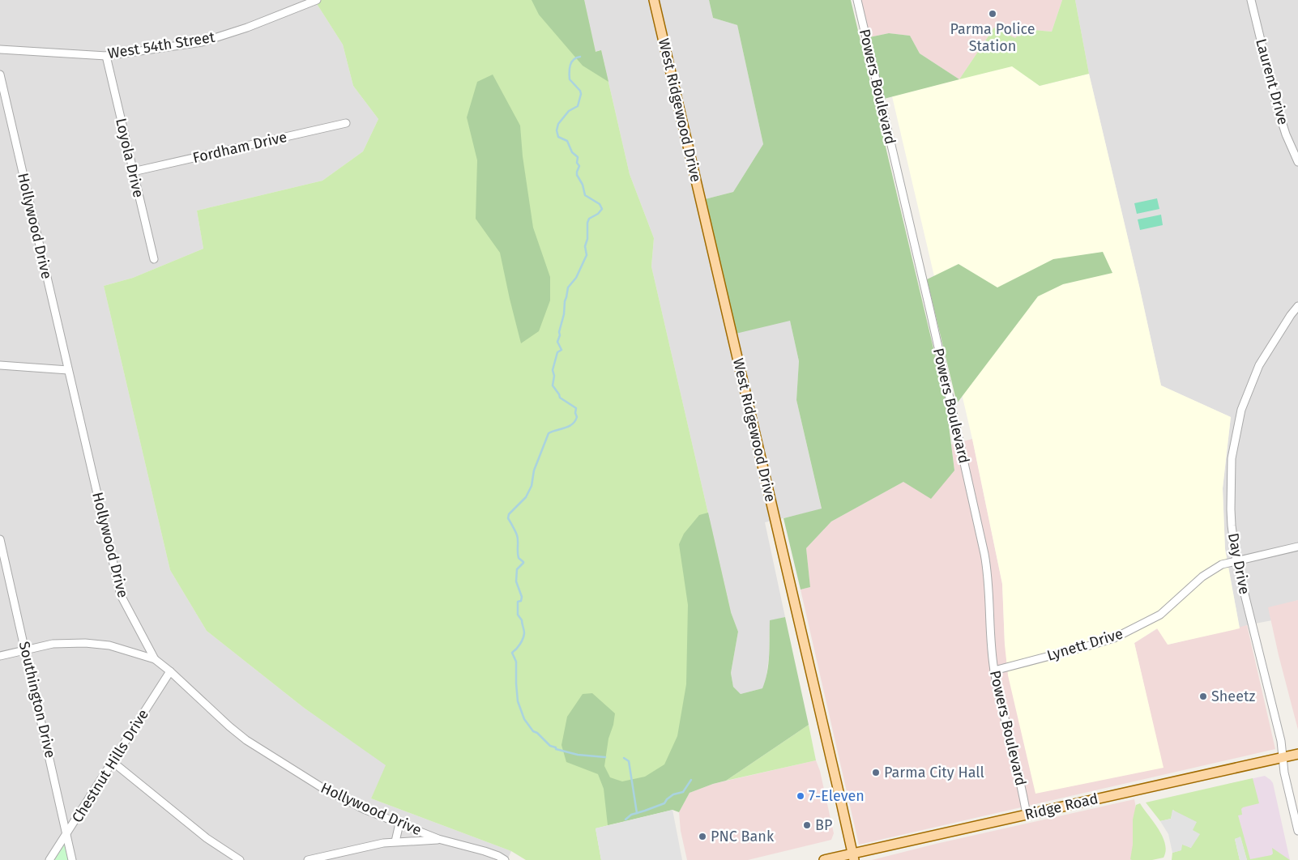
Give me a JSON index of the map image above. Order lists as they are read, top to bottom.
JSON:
{
  "streets": {
    "main road": ["West Ridgewood Drive", "Ridge Road"],
    "street": [
      "West 54th Street",
      "Laurent Drive",
      "Powers Boulevard",
      "Fordham Drive",
      "Loyola Drive",
      "Hollywood Drive",
      "Day Drive",
      "Lynett Drive",
      "Southington Drive",
      "Chestnut Hills Drive"
    ]
  },
  "crossings": [
    ["West 54th Street", "Loyola Drive"],
    ["Powers Boulevard", "Lynett Drive"],
    ["Powers Boulevard", "Ridge Road"],
    ["West Ridgewood Drive", "Ridge Road"],
    ["Fordham Drive", "Loyola Drive"],
    ["Hollywood Drive", "Chestnut Hills Drive"],
    ["Day Drive", "Lynett Drive"],
    ["Day Drive", "Ridge Road"],
    ["Southington Drive", "Chestnut Hills Drive"]
  ],
  "places": [
    "Parma Police Station",
    "Sheetz",
    "Parma City Hall",
    "7-Eleven",
    "BP",
    "PNC Bank"
  ]
}
